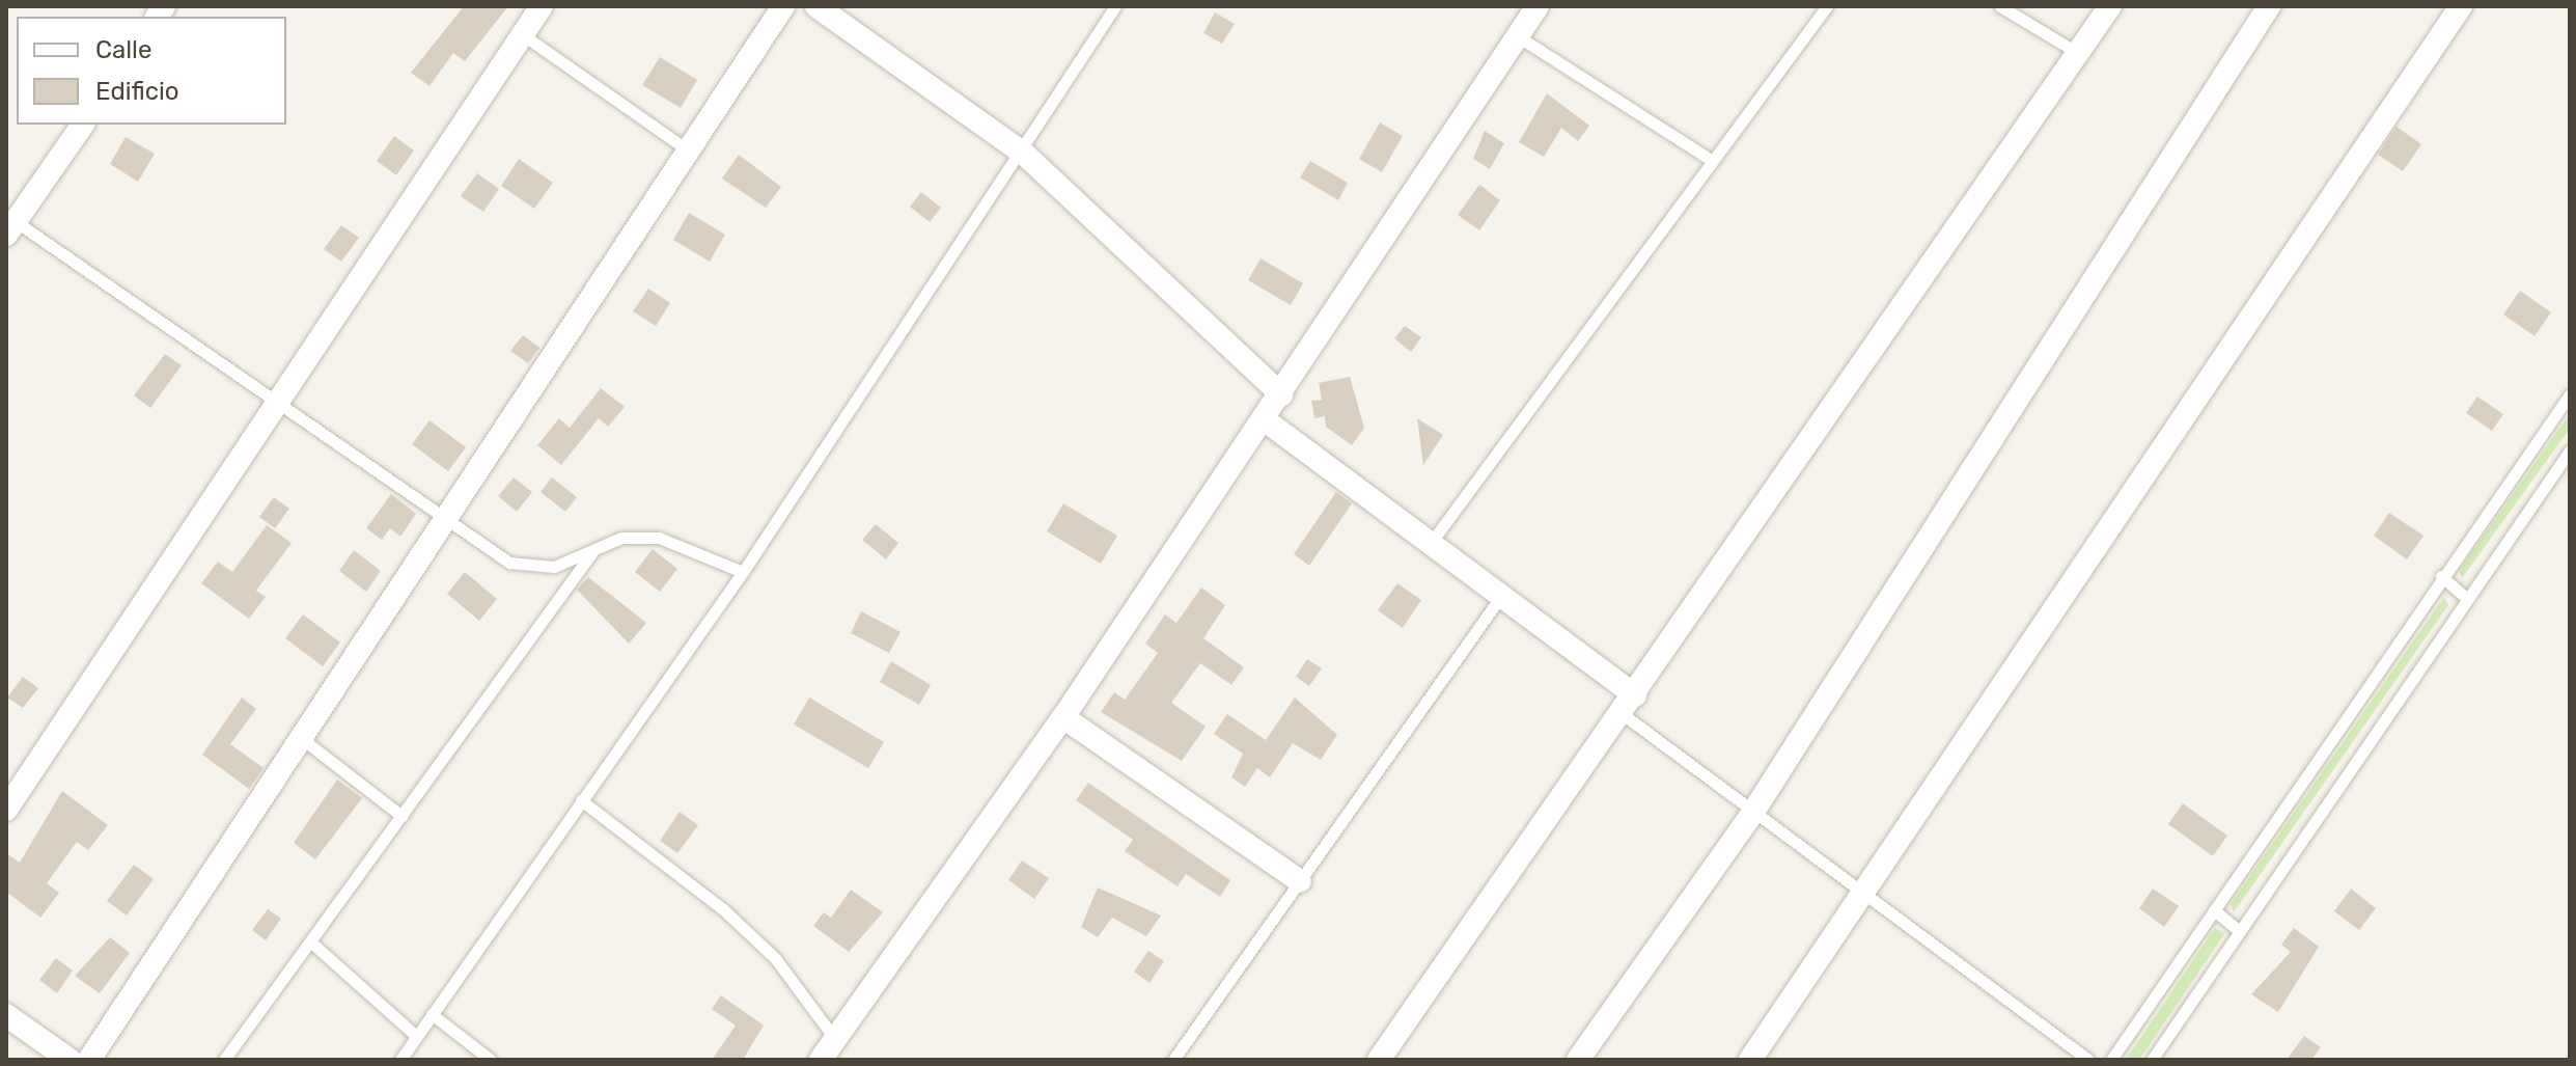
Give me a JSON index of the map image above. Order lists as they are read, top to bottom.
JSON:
{
  "legend": ["Calle", "Edificio"]
}
